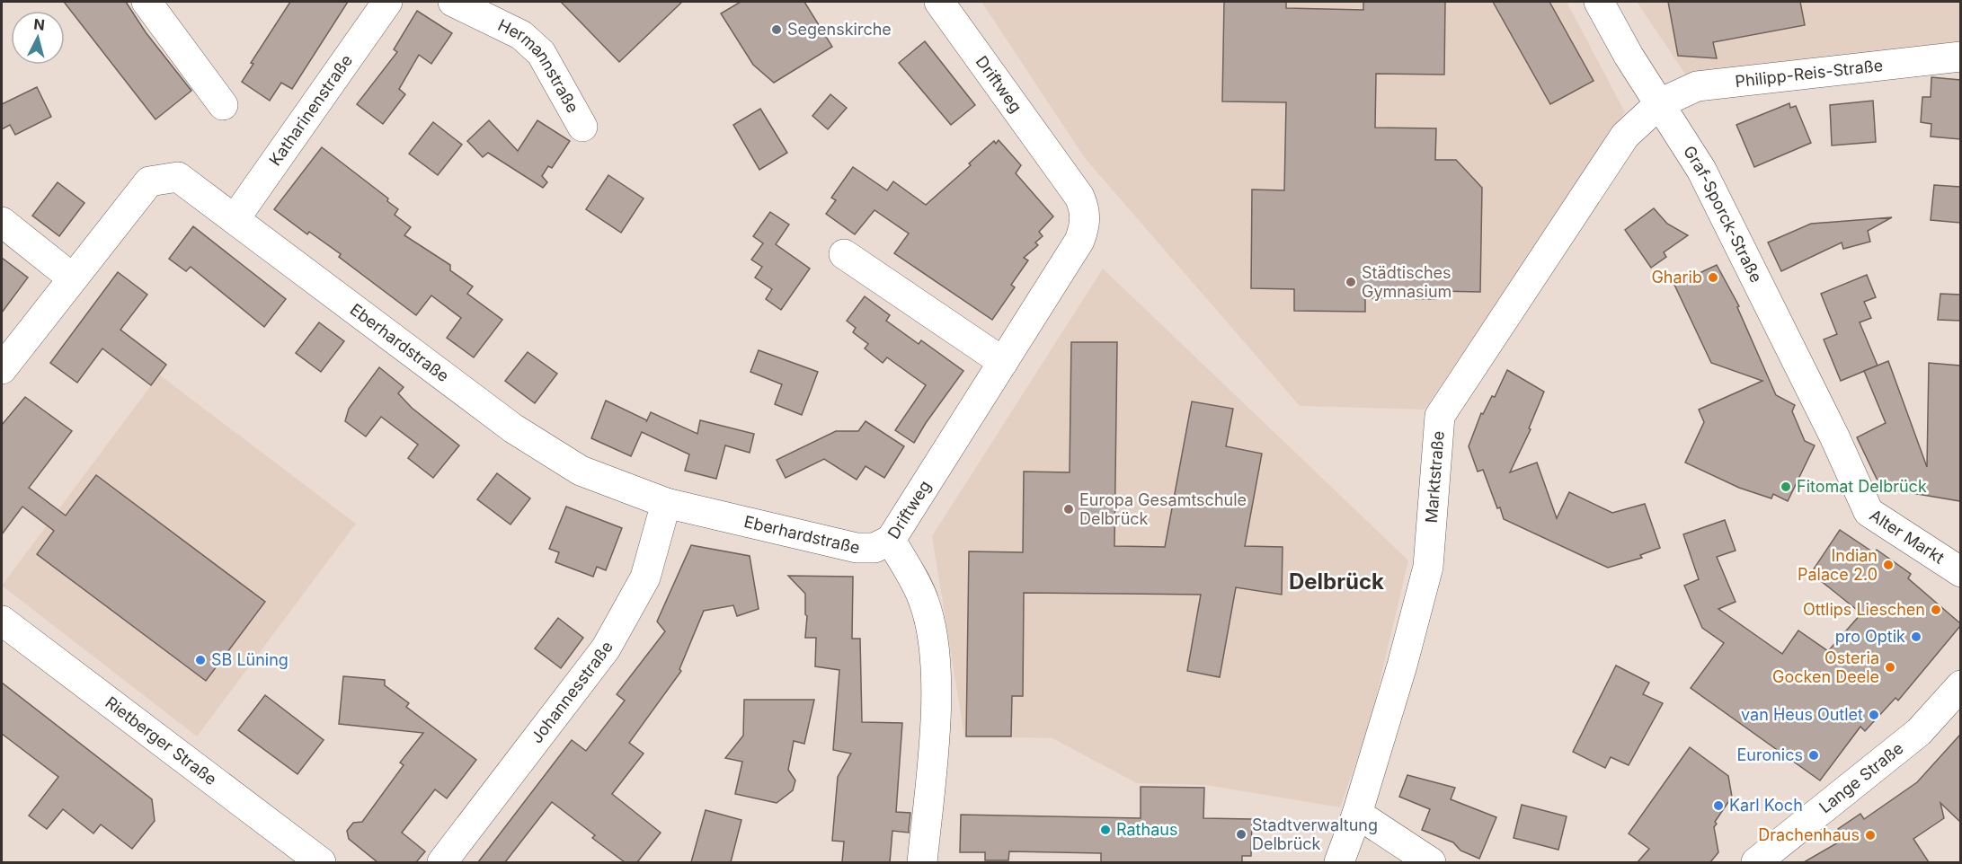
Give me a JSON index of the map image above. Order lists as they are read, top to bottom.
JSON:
{
  "streets": {
    "street": [
      "Hermannstraße",
      "Philipp-Reis-Straße",
      "Driftweg",
      "Katharinenstraße",
      "Graf-Sporck-Straße",
      "Eberhardstraße",
      "Marktstraße",
      "Alter Markt",
      "Johannesstraße",
      "Rietberger Straße",
      "Lange Straße"
    ]
  },
  "crossings": [
    ["Philipp-Reis-Straße", "Graf-Sporck-Straße"],
    ["Philipp-Reis-Straße", "Marktstraße"],
    ["Driftweg", "Eberhardstraße"],
    ["Katharinenstraße", "Eberhardstraße"],
    ["Graf-Sporck-Straße", "Marktstraße"],
    ["Graf-Sporck-Straße", "Alter Markt"],
    ["Eberhardstraße", "Johannesstraße"]
  ],
  "districts": ["Delbrück"],
  "places": [
    "Segenskirche",
    "Gharib",
    "Städtisches Gymnasium",
    "Fitomat Delbrück",
    "Europa Gesamtschule Delbrück",
    "Indian Palace 2.0",
    "Ottlips Lieschen",
    "pro Optik",
    "SB Lüning",
    "Osteria Gocken Deele",
    "van Heus Outlet",
    "Euronics",
    "Karl Koch",
    "Rathaus",
    "Stadtverwaltung Delbrück",
    "Drachenhaus"
  ],
  "north": "top"
}
